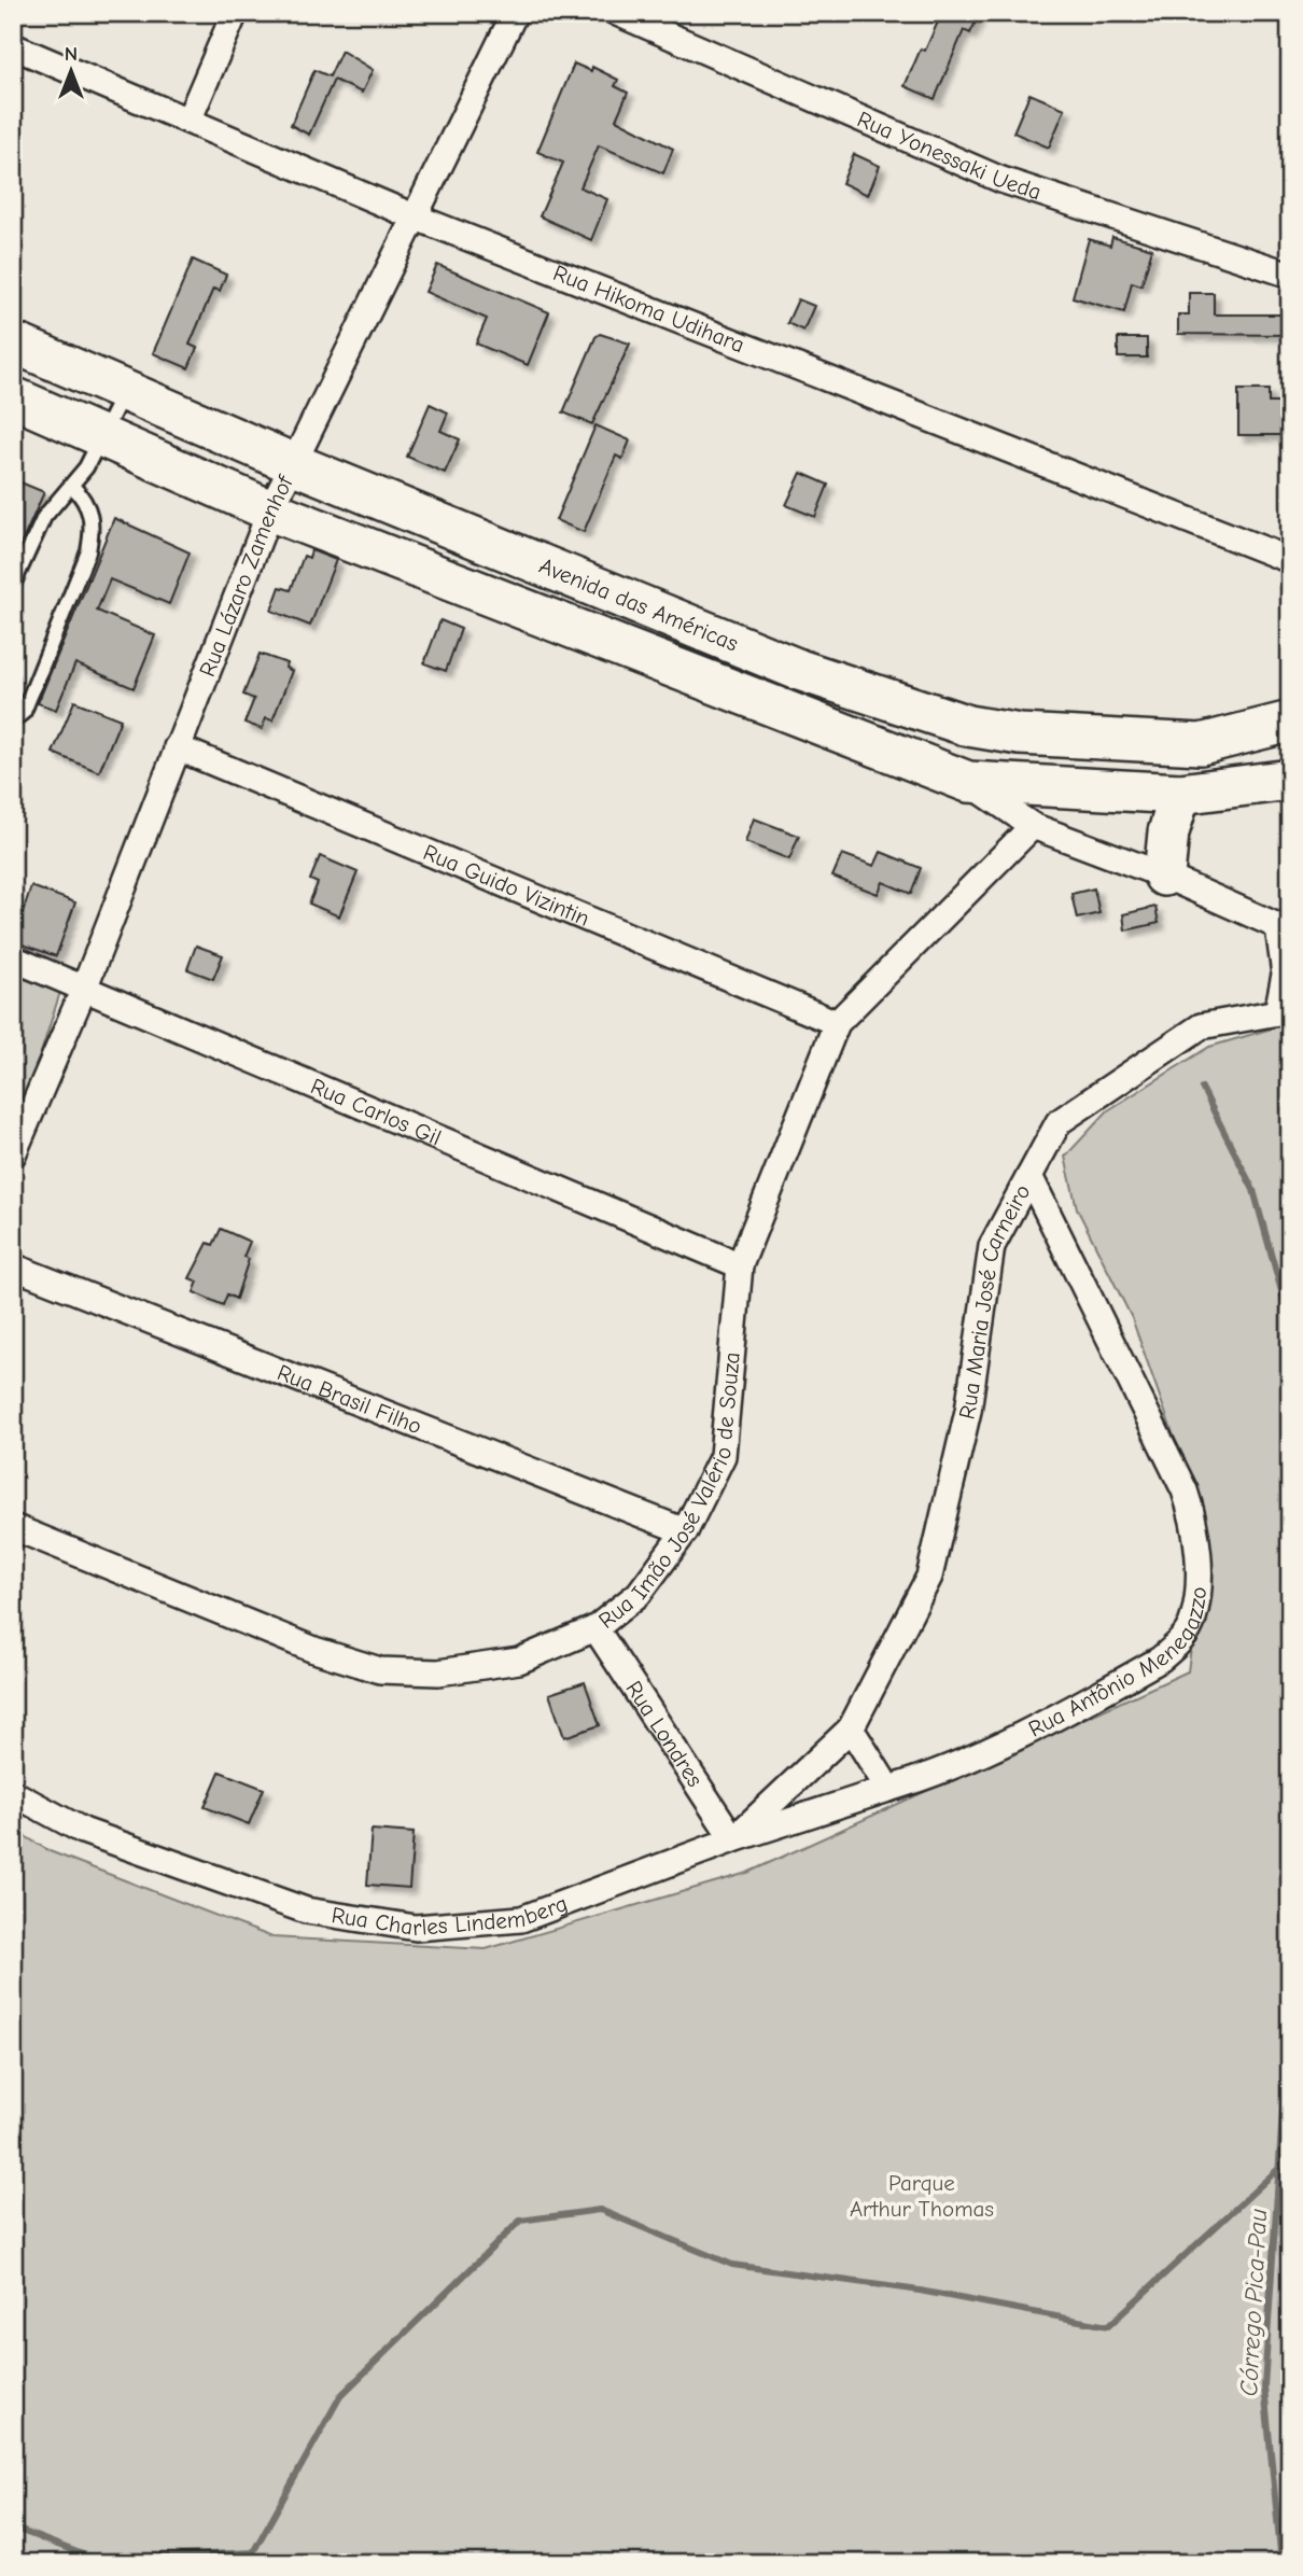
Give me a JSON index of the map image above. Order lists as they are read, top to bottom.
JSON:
{
  "streets": {
    "main road": ["Avenida das Américas"],
    "street": [
      "Rua Yonessaki Ueda",
      "Rua Hikoma Udihara",
      "Rua Lázaro Zamenhof",
      "Rua Guido Vizintin",
      "Rua Carlos Gil",
      "Rua Maria José Carneiro",
      "Rua Brasil Filho",
      "Rua Imão José Valério de Souza",
      "Rua Antônio Menegazzo",
      "Rua Londres",
      "Rua Charles Lindemberg"
    ]
  },
  "crossings": [
    ["Rua Hikoma Udihara", "Rua Lázaro Zamenhof"],
    ["Rua Lázaro Zamenhof", "Avenida das Américas"],
    ["Rua Lázaro Zamenhof", "Rua Guido Vizintin"],
    ["Rua Lázaro Zamenhof", "Rua Carlos Gil"],
    ["Rua Guido Vizintin", "Rua Imão José Valério de Souza"],
    ["Rua Carlos Gil", "Rua Imão José Valério de Souza"],
    ["Rua Maria José Carneiro", "Rua Antônio Menegazzo"],
    ["Rua Maria José Carneiro", "Rua Charles Lindemberg"],
    ["Rua Brasil Filho", "Rua Imão José Valério de Souza"],
    ["Rua Imão José Valério de Souza", "Rua Londres"],
    ["Rua Antônio Menegazzo", "Rua Londres"],
    ["Rua Antônio Menegazzo", "Rua Charles Lindemberg"],
    ["Rua Londres", "Rua Charles Lindemberg"]
  ],
  "water": ["Córrego Pica-Pau"],
  "parks": ["Parque Arthur Thomas"],
  "north": "top"
}
